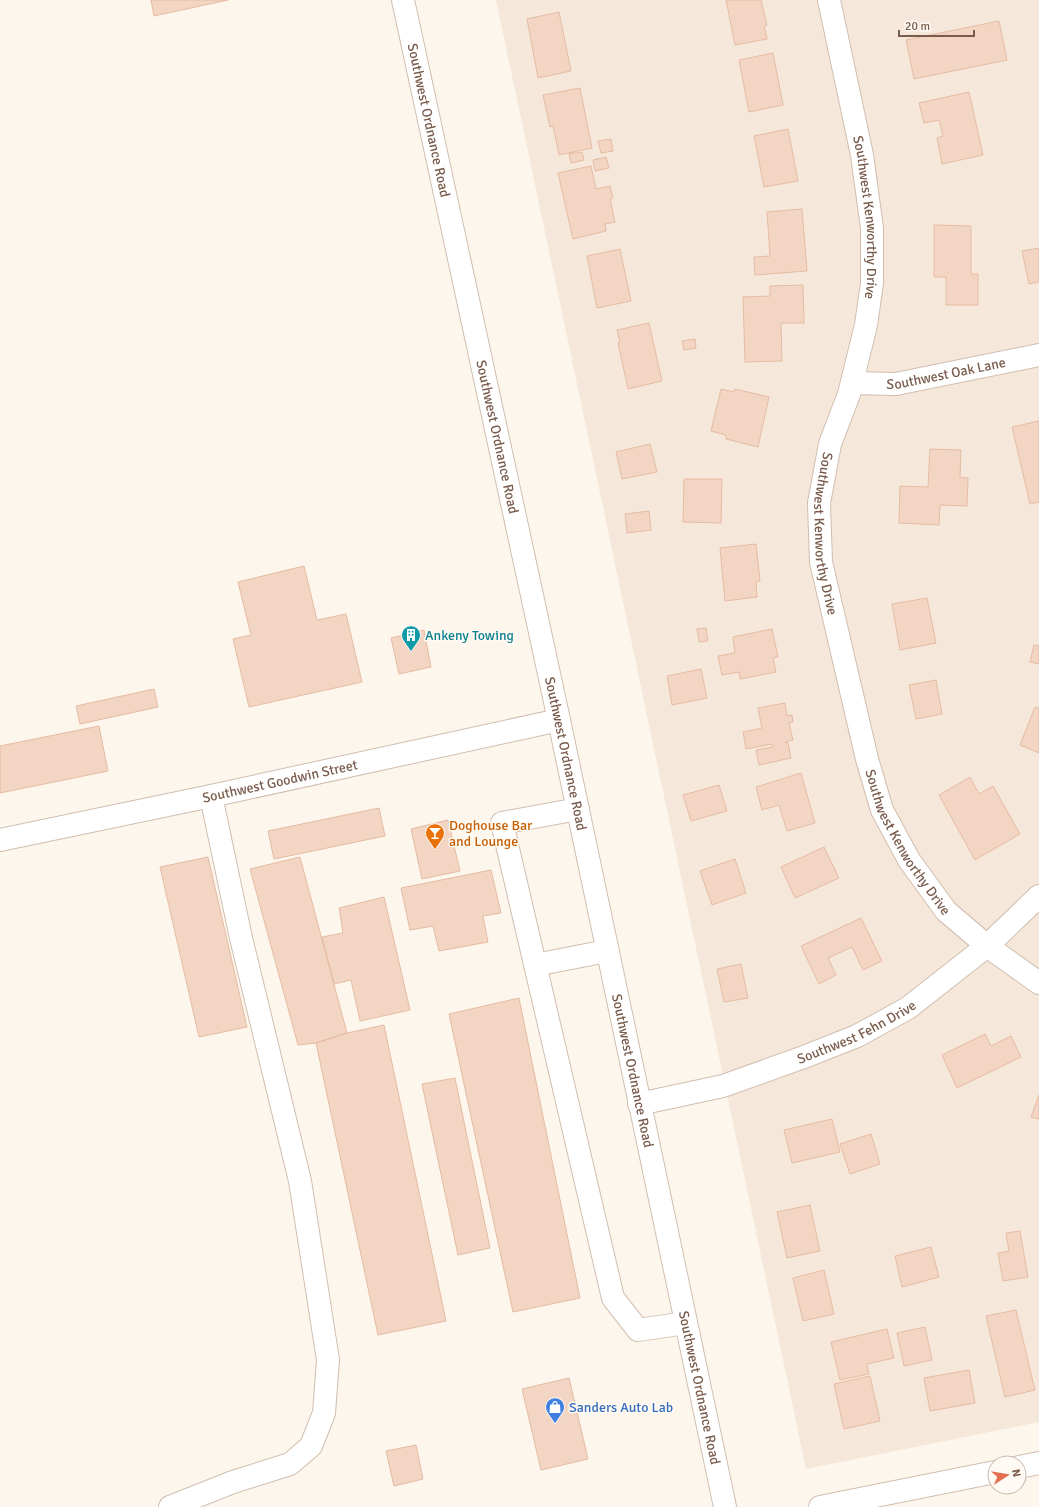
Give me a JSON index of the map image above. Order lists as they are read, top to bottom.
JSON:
{
  "streets": {
    "street": [
      "Southwest Ordnance Road",
      "Southwest Kenworthy Drive",
      "Southwest Oak Lane",
      "Southwest Goodwin Street",
      "Southwest Fehn Drive"
    ]
  },
  "crossings": [
    ["Southwest Ordnance Road", "Southwest Goodwin Street"],
    ["Southwest Ordnance Road", "Southwest Fehn Drive"],
    ["Southwest Kenworthy Drive", "Southwest Oak Lane"],
    ["Southwest Kenworthy Drive", "Southwest Fehn Drive"]
  ],
  "places": {
    "building": ["Ankeny Towing"],
    "bar": ["Doghouse Bar and Lounge"],
    "shop": ["Sanders Auto Lab"]
  },
  "scale_bar": "20 m",
  "north": "right"
}
